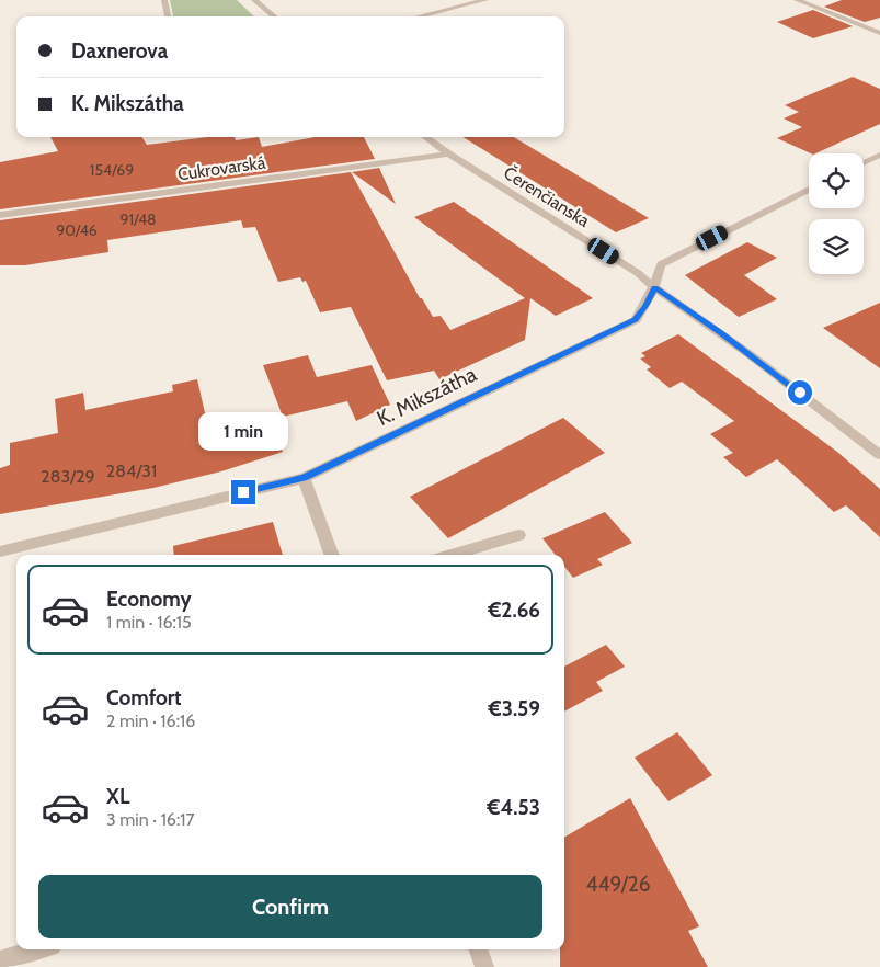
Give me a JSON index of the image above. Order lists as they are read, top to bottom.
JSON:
{
  "streets": {
    "street": ["Cukrovarská", "Čerenčianska", "K. Mikszátha"]
  },
  "crossings": [
    ["Cukrovarská", "Čerenčianska"],
    ["Čerenčianska", "K. Mikszátha"]
  ],
  "house_numbers": [
    "154/69",
    "91/48",
    "90/46",
    "284/31",
    "283/29",
    "449/26"
  ],
  "page": {
    "banner": ["Daxnerova", "K. Mikszátha"],
    "bubble": "1 min",
    "list": [
      {
        "name": "Economy",
        "note": "1 min · 16:15",
        "value": "€2.66"
      },
      {
        "name": "Comfort",
        "note": "2 min · 16:16",
        "value": "€3.59"
      },
      {
        "name": "XL",
        "note": "3 min · 16:17",
        "value": "€4.53"
      }
    ],
    "buttons": "Confirm"
  }
}
